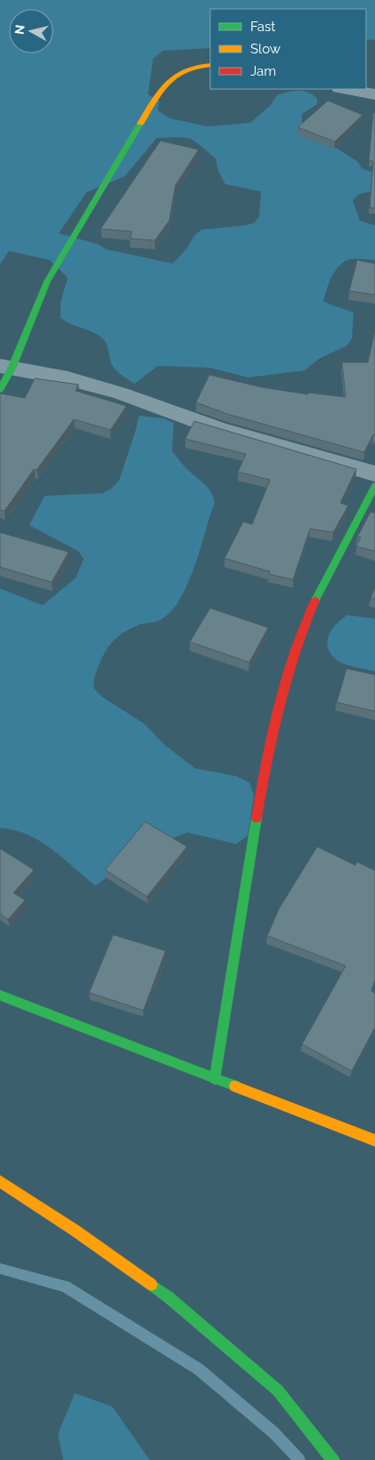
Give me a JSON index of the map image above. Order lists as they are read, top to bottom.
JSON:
{
  "legend": ["Fast", "Slow", "Jam"],
  "north": "left"
}
